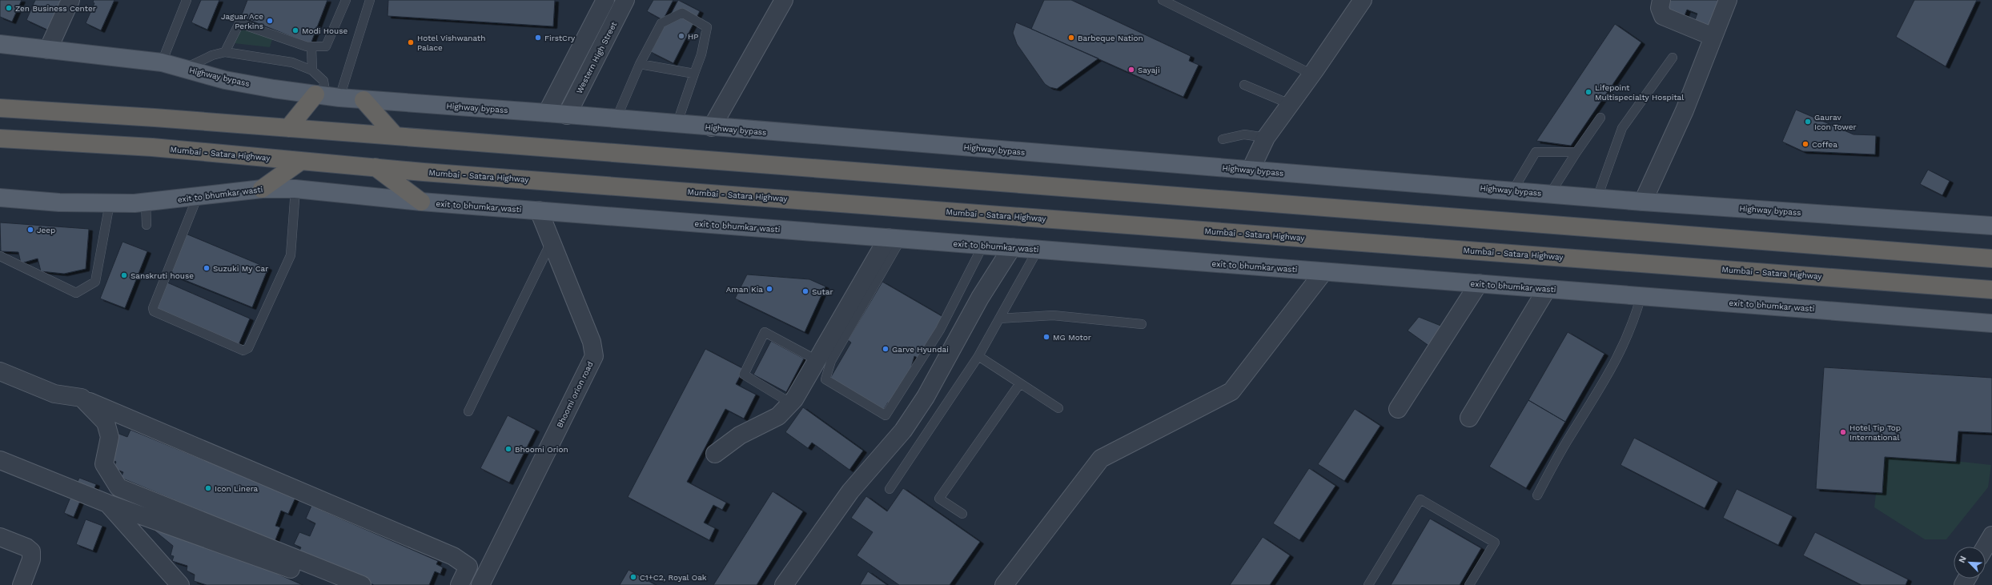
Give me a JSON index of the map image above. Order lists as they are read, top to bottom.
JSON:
{
  "streets": {
    "highway": ["Mumbai - Satara Highway"],
    "main road": ["Highway bypass", "exit to bhumkar wasti"],
    "street": ["Western High Street", "Bhoomi orion road"]
  },
  "crossings": [
    ["Western High Street", "Highway bypass"],
    ["exit to bhumkar wasti", "Bhoomi orion road"]
  ],
  "places": [
    "Zen Business Center",
    "Jaguar Ace Perkins",
    "Modi House",
    "HP",
    "FirstCry",
    "Barbeque Nation",
    "Hotel Vishwanath Palace",
    "Sayaji",
    "Lifepoint Multispecialty Hospital",
    "Gaurav Icon Tower",
    "Coffea",
    "Jeep",
    "Suzuki My Car",
    "Sanskruti house",
    "Aman Kia",
    "Sutar",
    "MG Motor",
    "Garve Hyundai",
    "Hotel Tip Top International",
    "Bhoomi Orion",
    "Icon Linera",
    "C1+C2, Royal Oak"
  ],
  "north": "top left"
}
